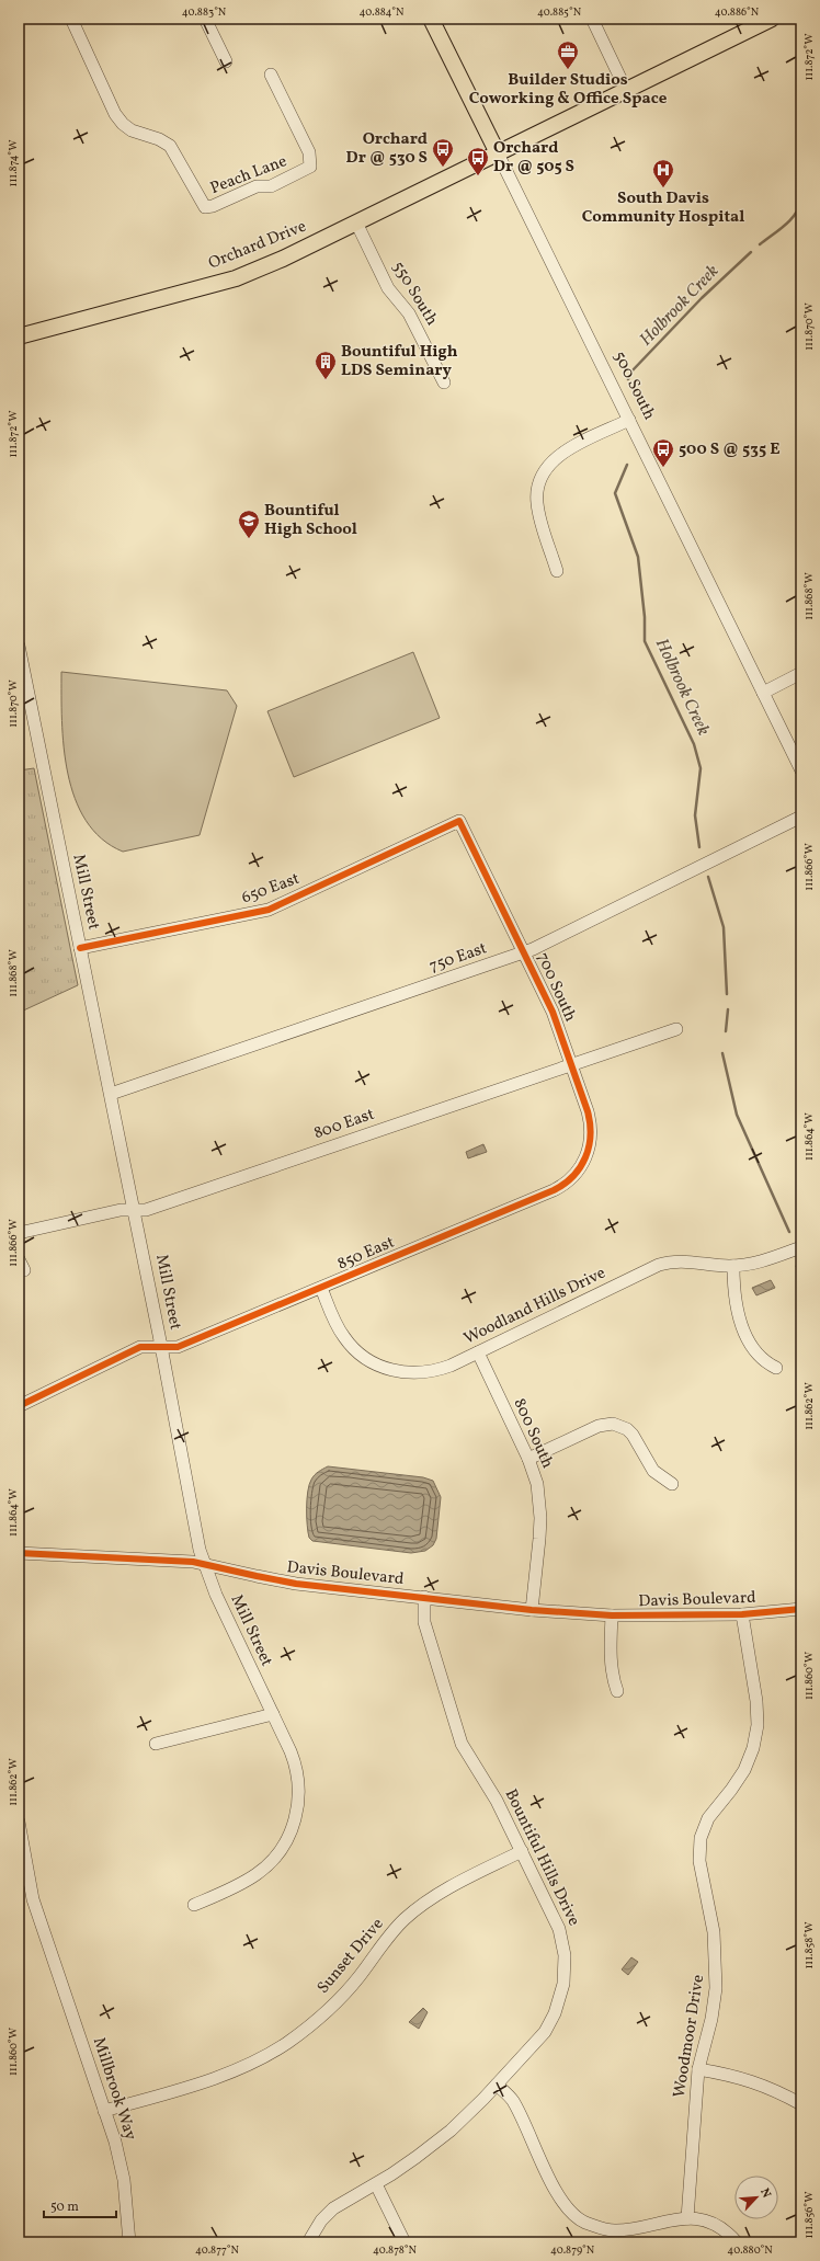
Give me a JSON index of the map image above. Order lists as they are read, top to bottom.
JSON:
{
  "streets": {
    "main road": ["Orchard Drive", "500 South"],
    "street": [
      "Peach Lane",
      "550 South",
      "650 East",
      "Mill Street",
      "750 East",
      "700 South",
      "800 East",
      "850 East",
      "Woodland Hills Drive",
      "800 South",
      "Davis Boulevard",
      "Bountiful Hills Drive",
      "Sunset Drive",
      "Woodmoor Drive",
      "Millbrook Way"
    ]
  },
  "crossings": [
    ["Orchard Drive", "550 South"],
    ["Orchard Drive", "500 South"],
    ["650 East", "Mill Street"],
    ["650 East", "700 South"],
    ["Mill Street", "750 East"],
    ["Mill Street", "800 East"],
    ["Mill Street", "850 East"],
    ["Mill Street", "Davis Boulevard"],
    ["750 East", "700 South"],
    ["700 South", "800 East"],
    ["700 South", "850 East"],
    ["850 East", "Woodland Hills Drive"],
    ["Woodland Hills Drive", "800 South"],
    ["800 South", "Davis Boulevard"],
    ["Davis Boulevard", "Bountiful Hills Drive"],
    ["Davis Boulevard", "Woodmoor Drive"],
    ["Bountiful Hills Drive", "Sunset Drive"],
    ["Sunset Drive", "Millbrook Way"]
  ],
  "water": ["Holbrook Creek"],
  "places": {
    "office": ["Builder Studios Coworking & Office Space"],
    "bus stop": ["Orchard Dr @ 530 S", "Orchard Dr @ 505 S", "500 S @ 535 E"],
    "hospital": ["South Davis Community Hospital"],
    "building": ["Bountiful High LDS Seminary"],
    "school or university": ["Bountiful High School"]
  },
  "scale_bar": "50 m",
  "north": "top right",
  "coordinates": [
    "40.883°N",
    "40.884°N",
    "40.885°N",
    "40.886°N",
    "111.872°W",
    "111.874°W",
    "111.870°W",
    "111.868°W",
    "111.866°W",
    "111.864°W",
    "111.862°W",
    "111.860°W",
    "111.858°W",
    "111.856°W",
    "40.877°N",
    "40.878°N",
    "40.879°N",
    "40.880°N"
  ]
}
